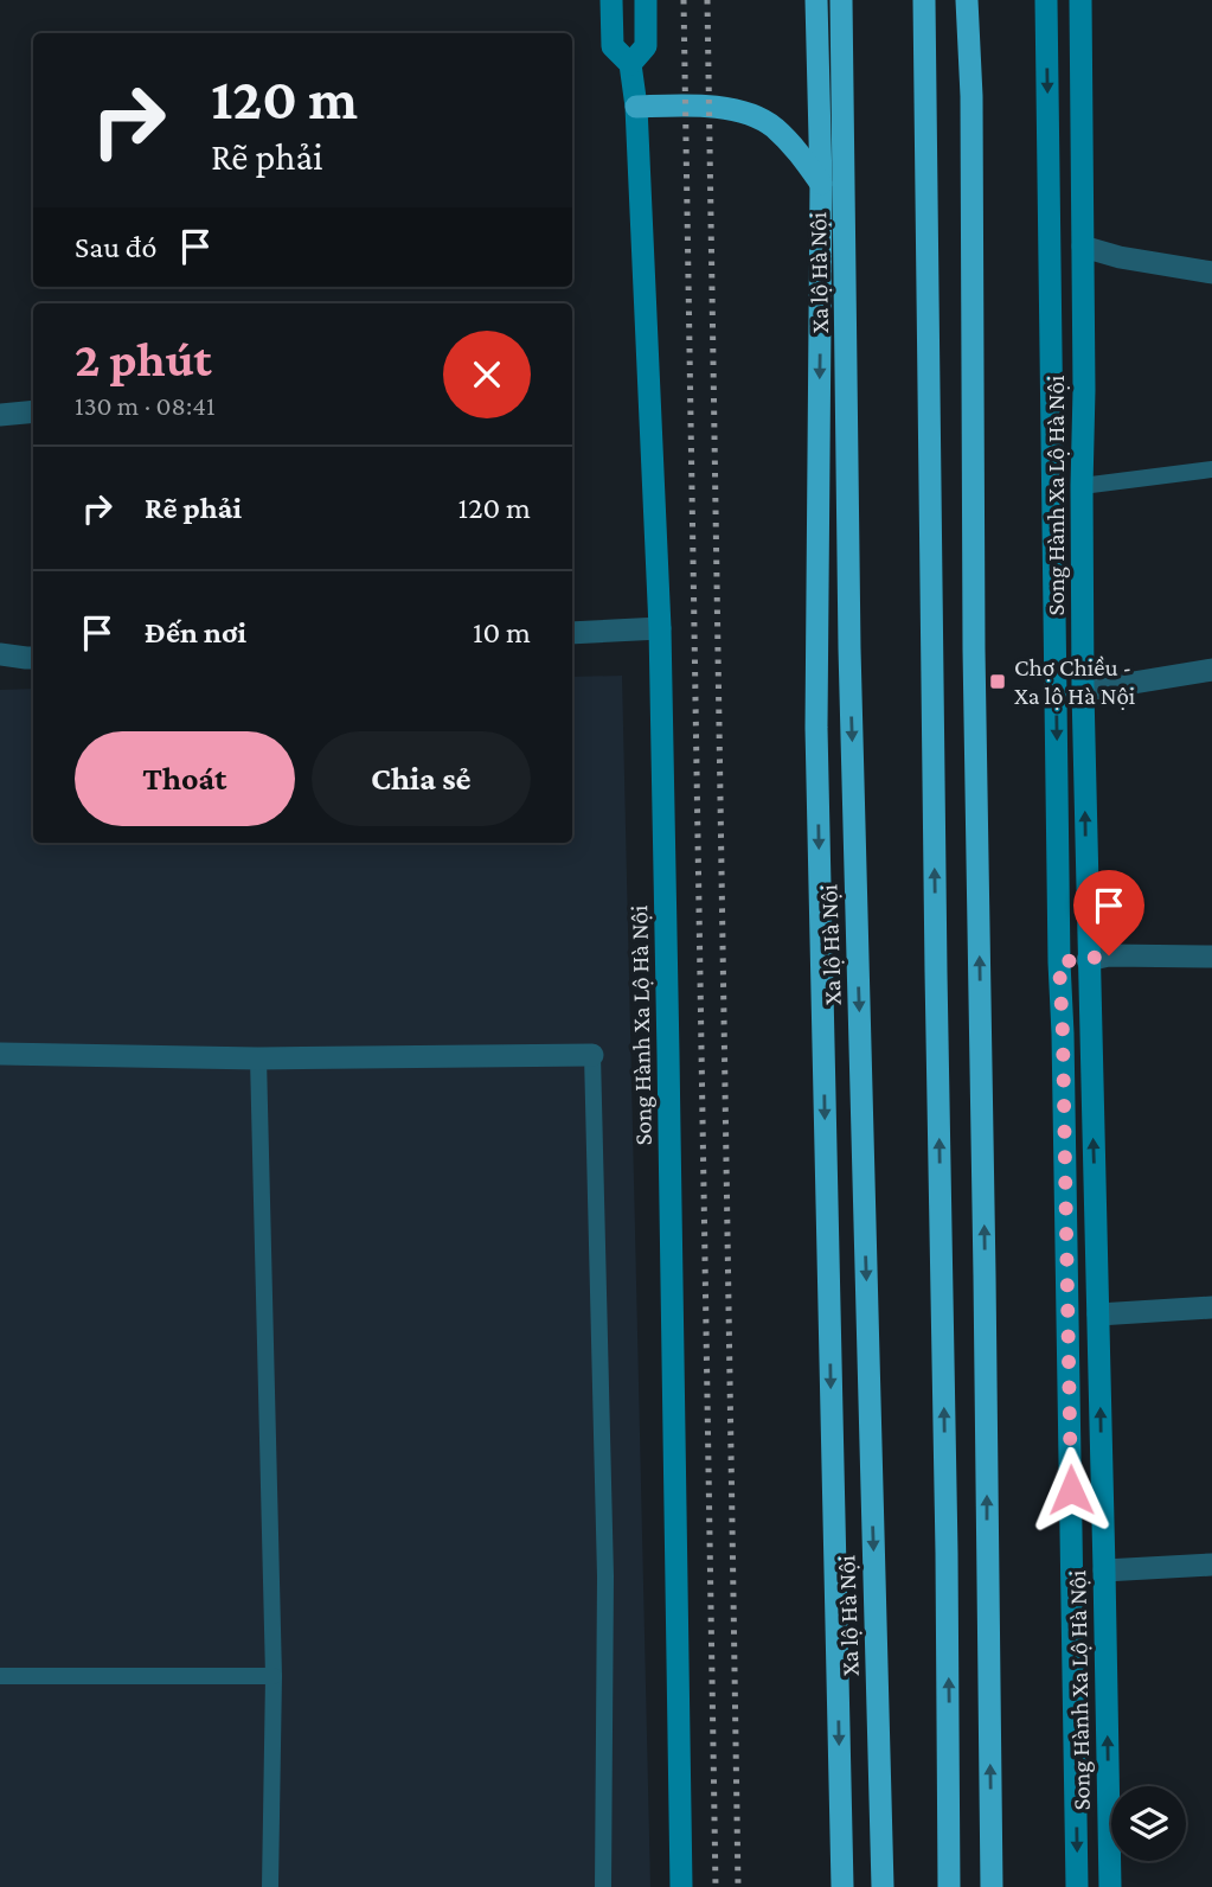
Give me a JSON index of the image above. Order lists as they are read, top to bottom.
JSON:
{
  "streets": {
    "highway": ["Xa lộ Hà Nội"],
    "main road": ["Song Hành Xa Lộ Hà Nội"]
  },
  "places": {
    "transit": ["Chợ Chiều - Xa lộ Hà Nội"]
  },
  "page": {
    "turn": ["120 m", "Rẽ phải"],
    "then": "Sau đó",
    "heading": ["2 phút", "130 m · 08:41"],
    "list": [
      {
        "name": "Rẽ phải",
        "value": "120 m"
      },
      {
        "name": "Đến nơi",
        "value": "10 m"
      }
    ],
    "buttons": ["Thoát", "Chia sẻ"]
  }
}
